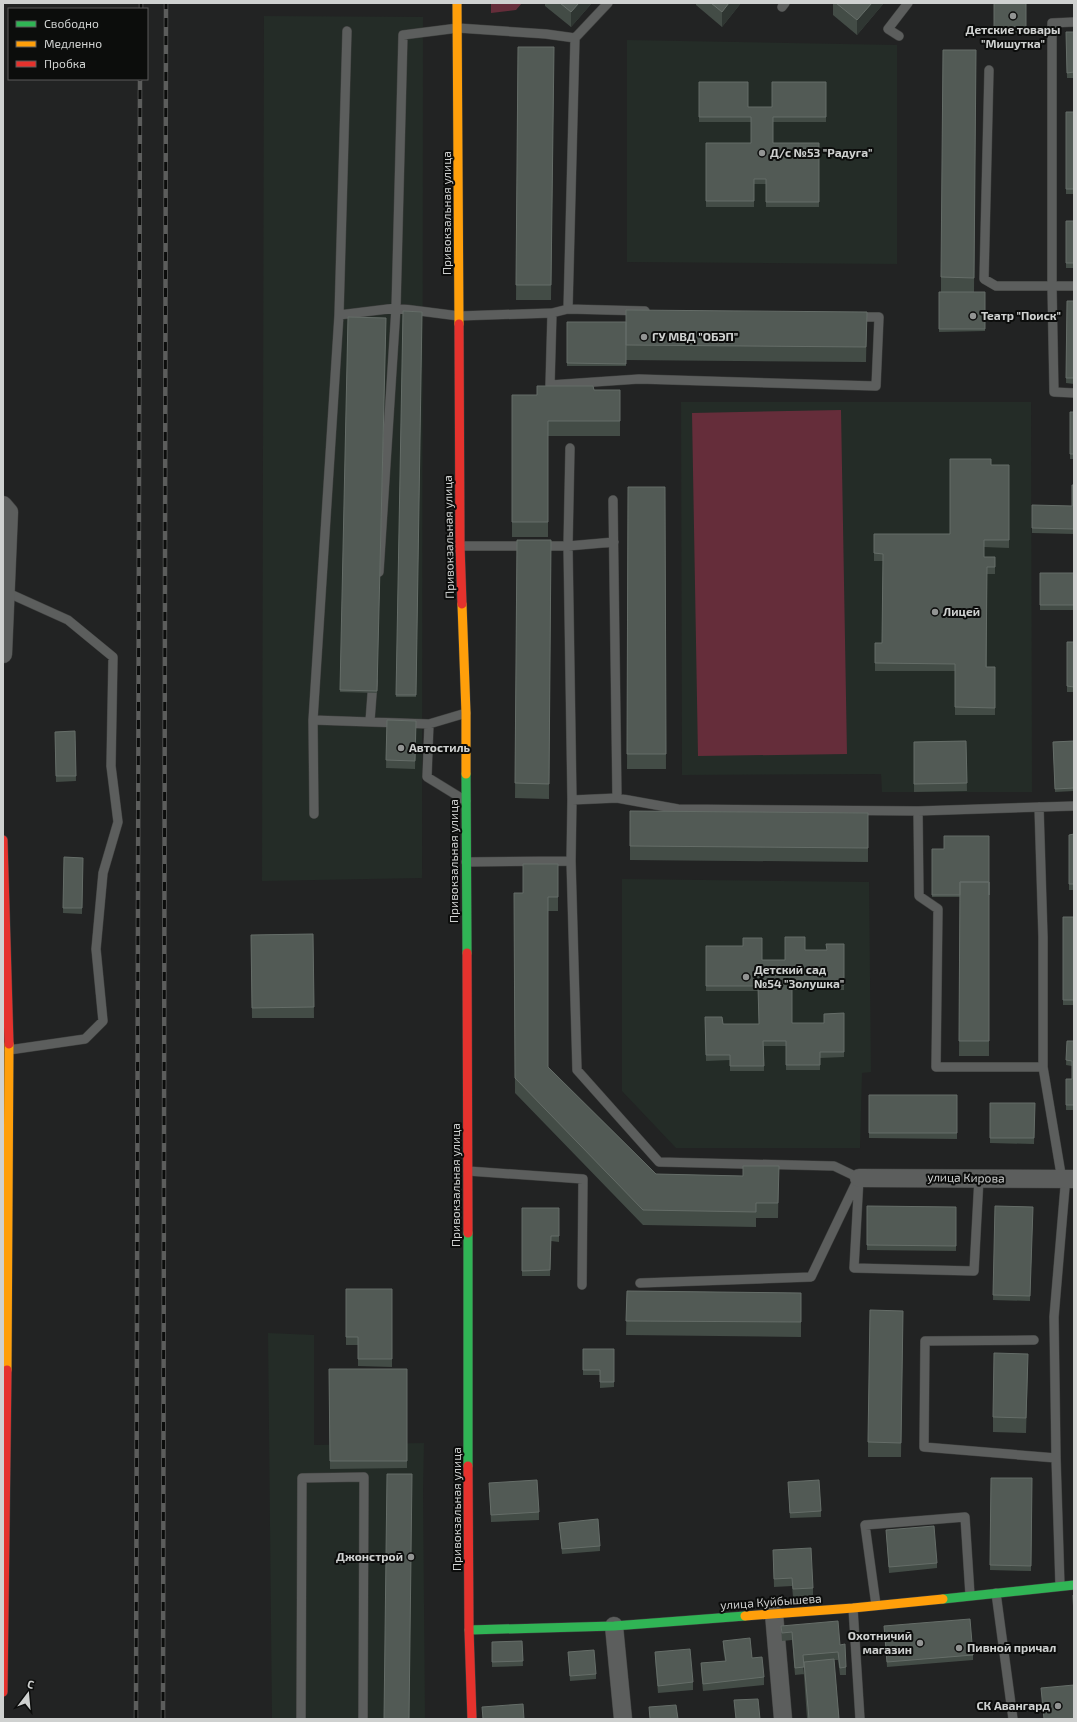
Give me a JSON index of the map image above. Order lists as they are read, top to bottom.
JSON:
{
  "streets": {
    "street": ["Привокзальная улица", "улица Кирова", "улица Куйбышева"]
  },
  "crossings": [
    ["Привокзальная улица", "улица Куйбышева"]
  ],
  "places": [
    "Детские товары \"Мишутка\"",
    "Д/с №53 \"Радуга\"",
    "Театр \"Поиск\"",
    "ГУ МВД \"ОБЭП\"",
    "Лицей",
    "Автостиль",
    "Детский сад №54 \"Золушка\"",
    "Джонстрой",
    "Охотничий магазин",
    "Пивной причал",
    "СК Авангард"
  ],
  "legend": ["Свободно", "Медленно", "Пробка"],
  "north": "top"
}
